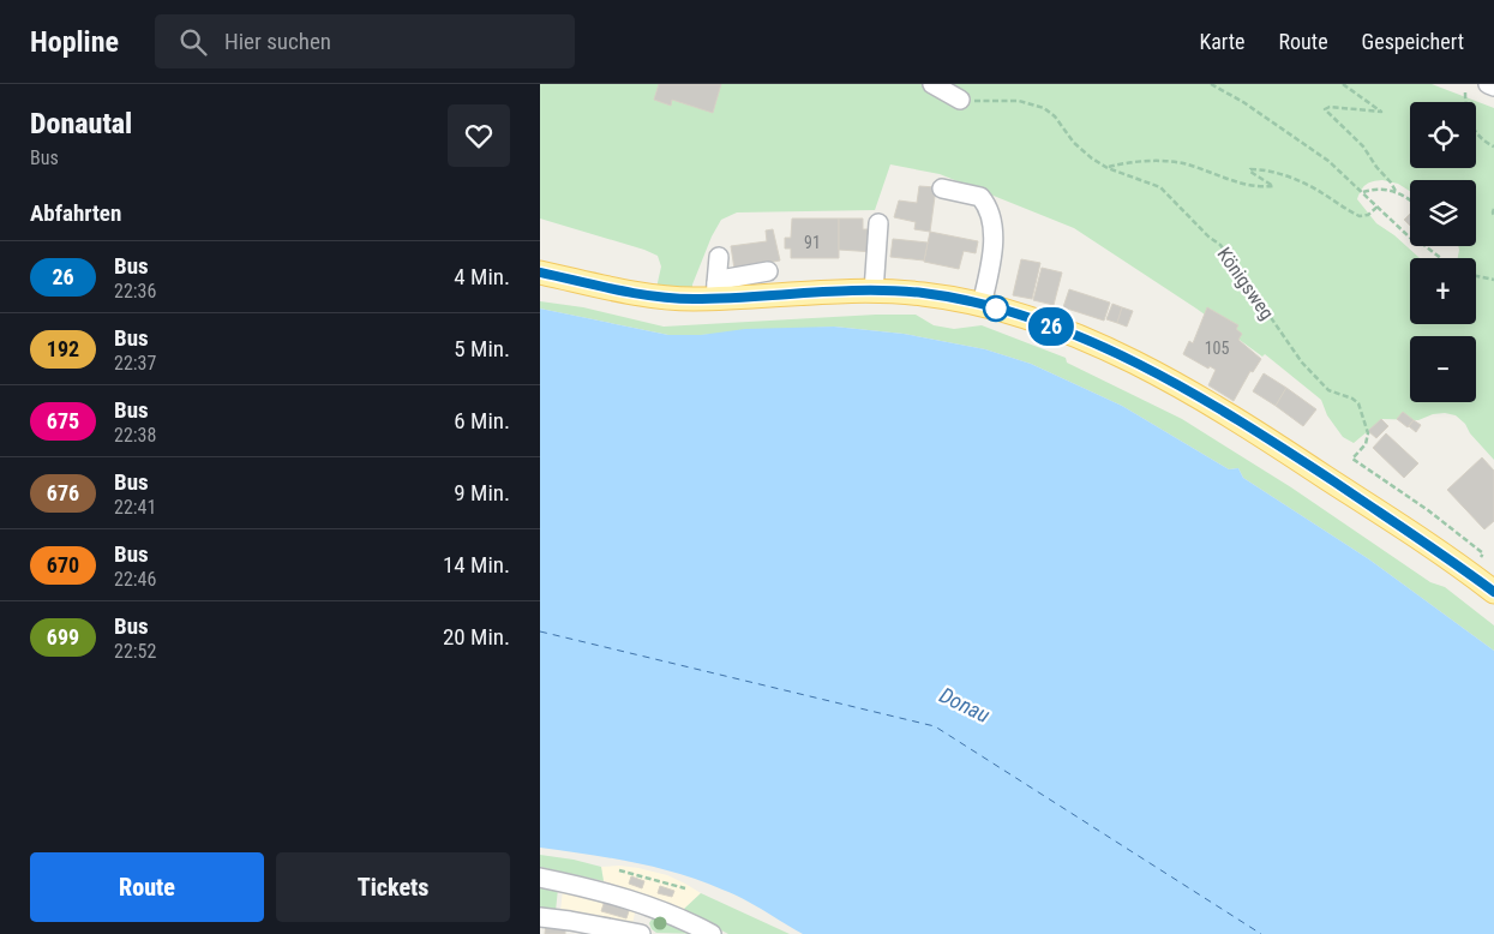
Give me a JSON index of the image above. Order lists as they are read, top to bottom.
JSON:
{
  "streets": {
    "path": ["Königsweg"]
  },
  "water": ["Donau"],
  "lines": ["bus line 26"],
  "house_numbers": ["91", "105"],
  "page": {
    "header": "Hopline",
    "search": "Hier suchen",
    "nav": ["Karte", "Route", "Gespeichert"],
    "heading": [
      ["Donautal", "Bus"],
      "Abfahrten"
    ],
    "on_map": "26",
    "map_buttons": ["+", "−"],
    "list": [
      {
        "mark": "26",
        "name": "Bus",
        "note": "22:36",
        "value": "4 Min."
      },
      {
        "mark": "192",
        "name": "Bus",
        "note": "22:37",
        "value": "5 Min."
      },
      {
        "mark": "675",
        "name": "Bus",
        "note": "22:38",
        "value": "6 Min."
      },
      {
        "mark": "676",
        "name": "Bus",
        "note": "22:41",
        "value": "9 Min."
      },
      {
        "mark": "670",
        "name": "Bus",
        "note": "22:46",
        "value": "14 Min."
      },
      {
        "mark": "699",
        "name": "Bus",
        "note": "22:52",
        "value": "20 Min."
      }
    ],
    "buttons": ["Route", "Tickets"]
  }
}
